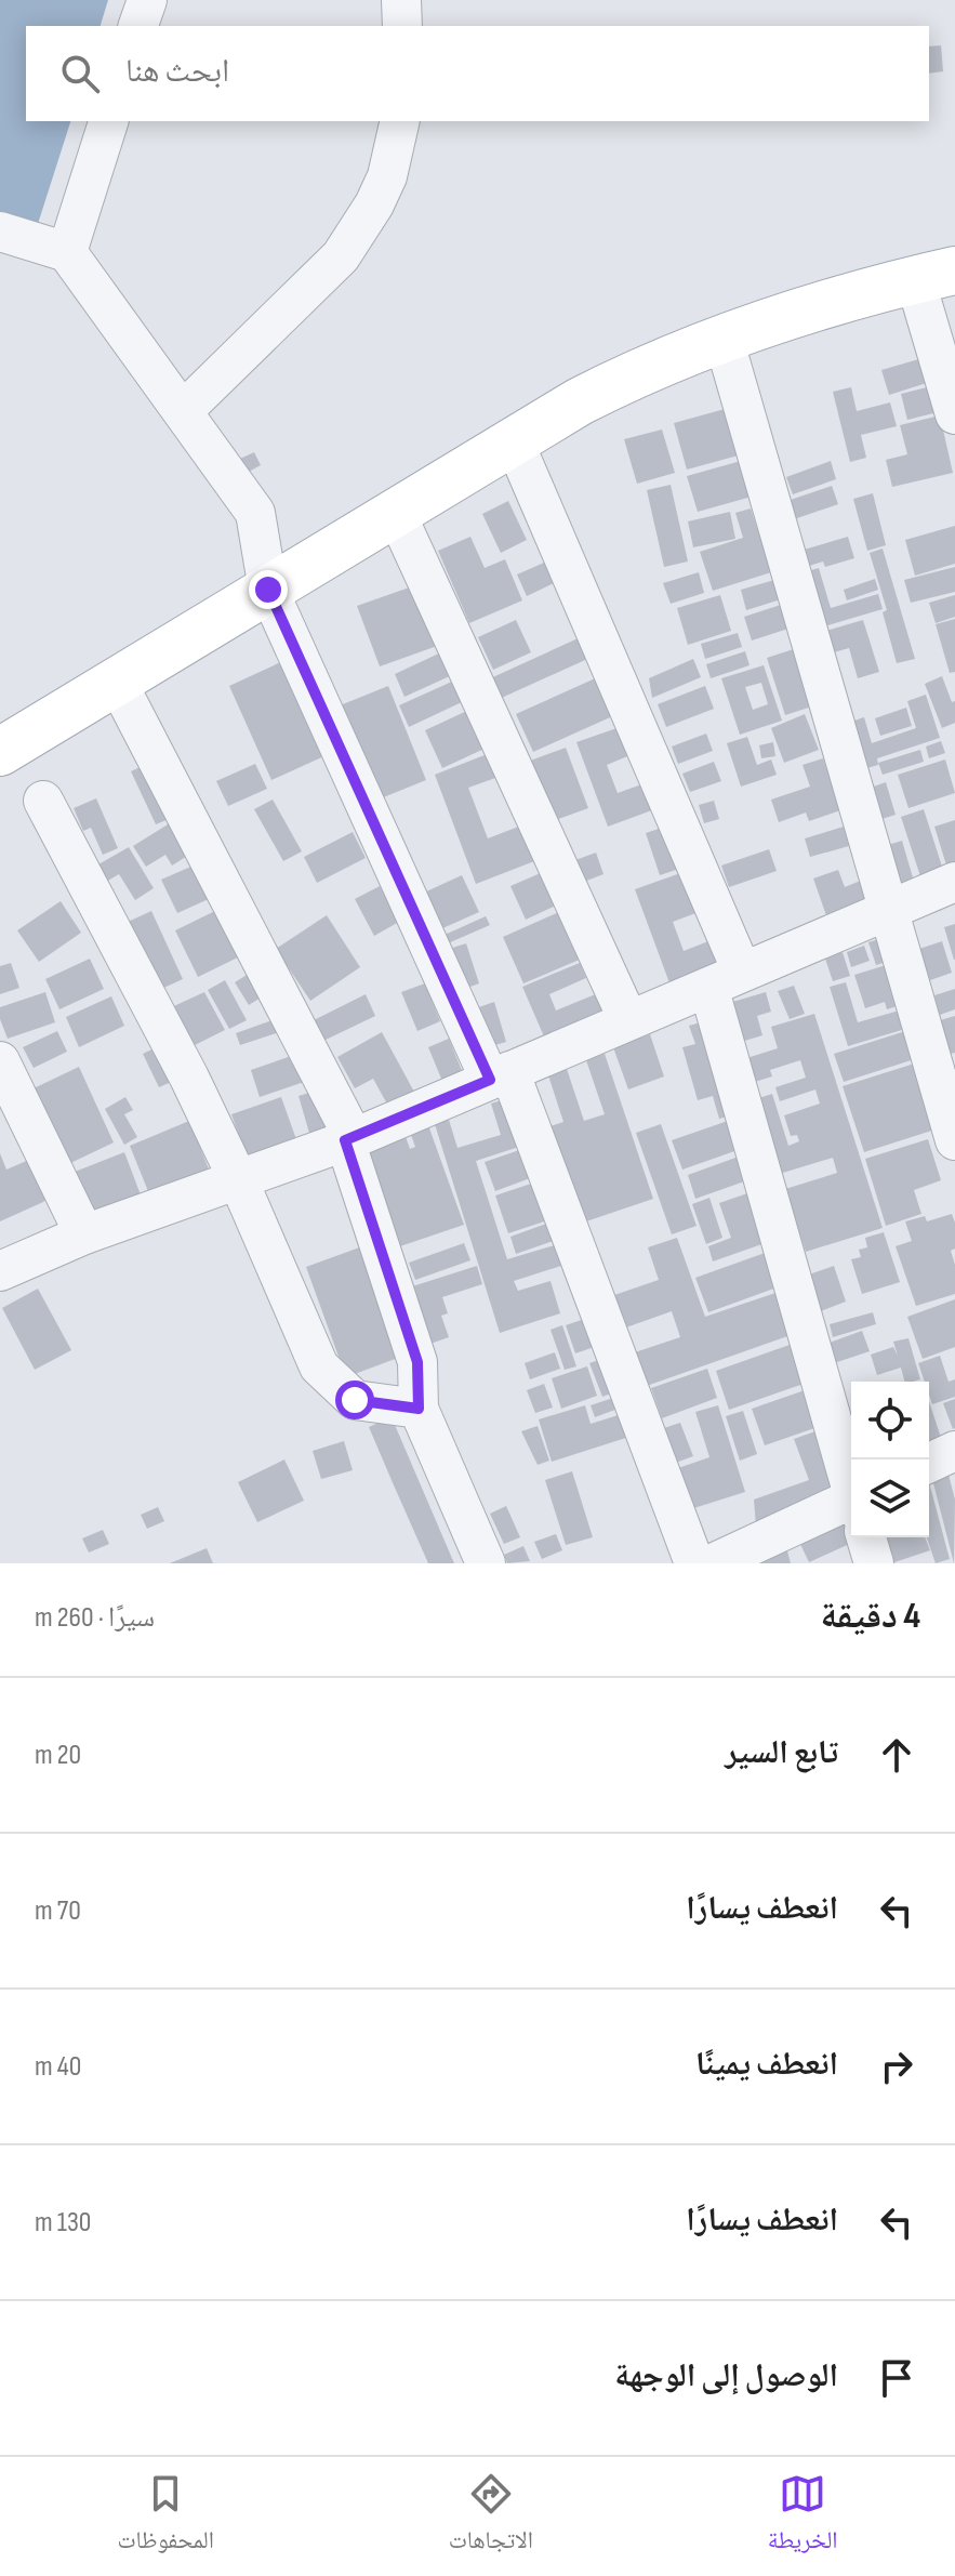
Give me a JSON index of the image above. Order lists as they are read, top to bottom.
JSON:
{
  "page": {
    "search": "ابحث هنا",
    "heading": ["4 دقيقة", "سيرًا · 260 m"],
    "list": [
      ["تابع السير", "20 m"],
      ["انعطف يسارًا", "70 m"],
      ["انعطف يمينًا", "40 m"],
      ["انعطف يسارًا", "130 m"],
      "الوصول إلى الوجهة"
    ],
    "nav": ["الخريطة", "الاتجاهات", "المحفوظات"]
  }
}
